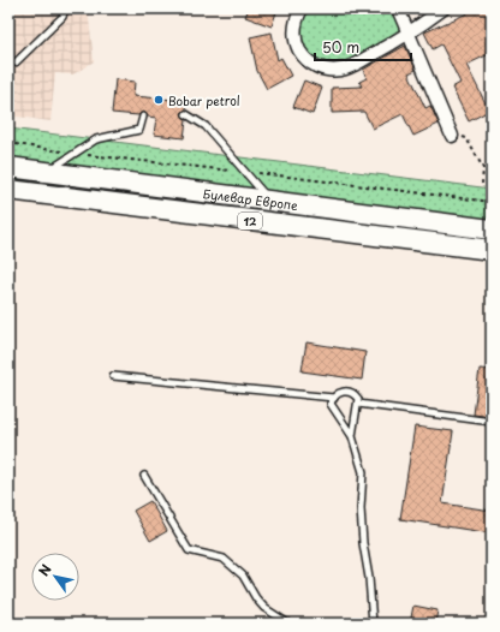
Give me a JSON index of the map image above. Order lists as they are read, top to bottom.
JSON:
{
  "streets": {
    "main road": ["Булевар Европе", "12"]
  },
  "places": ["Bobar petrol"],
  "scale_bar": "50 m",
  "north": "top left"
}
